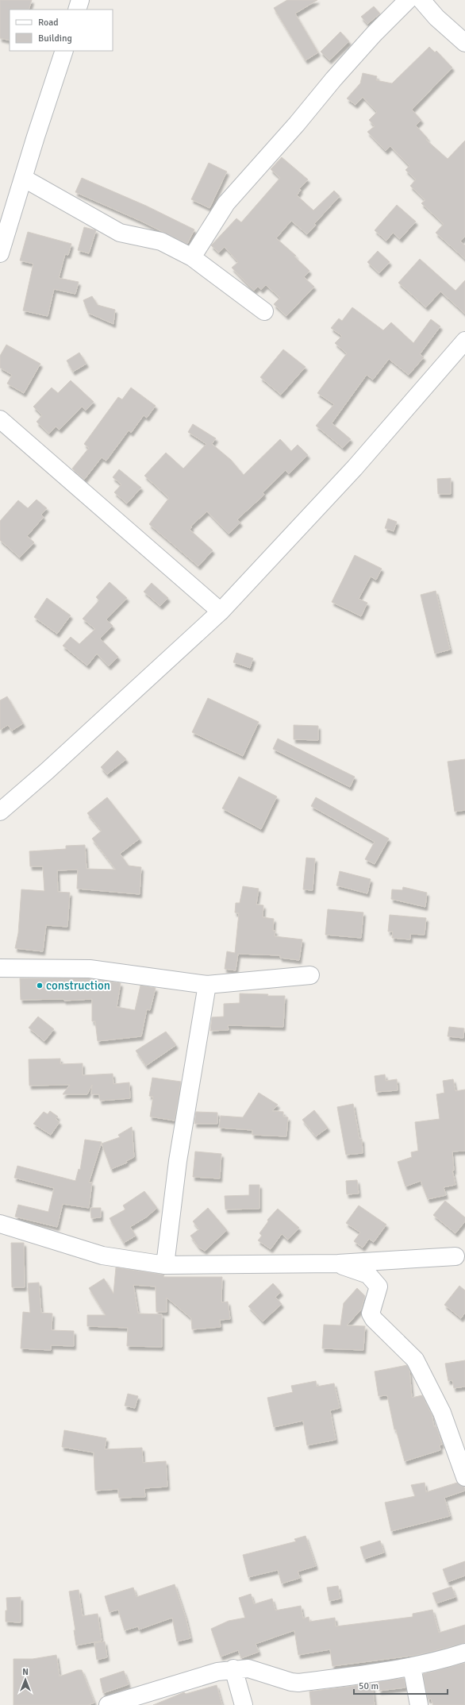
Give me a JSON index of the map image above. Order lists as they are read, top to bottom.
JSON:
{
  "places": ["construction"],
  "legend": ["Road", "Building"],
  "scale_bar": "50 m",
  "north": "top"
}
